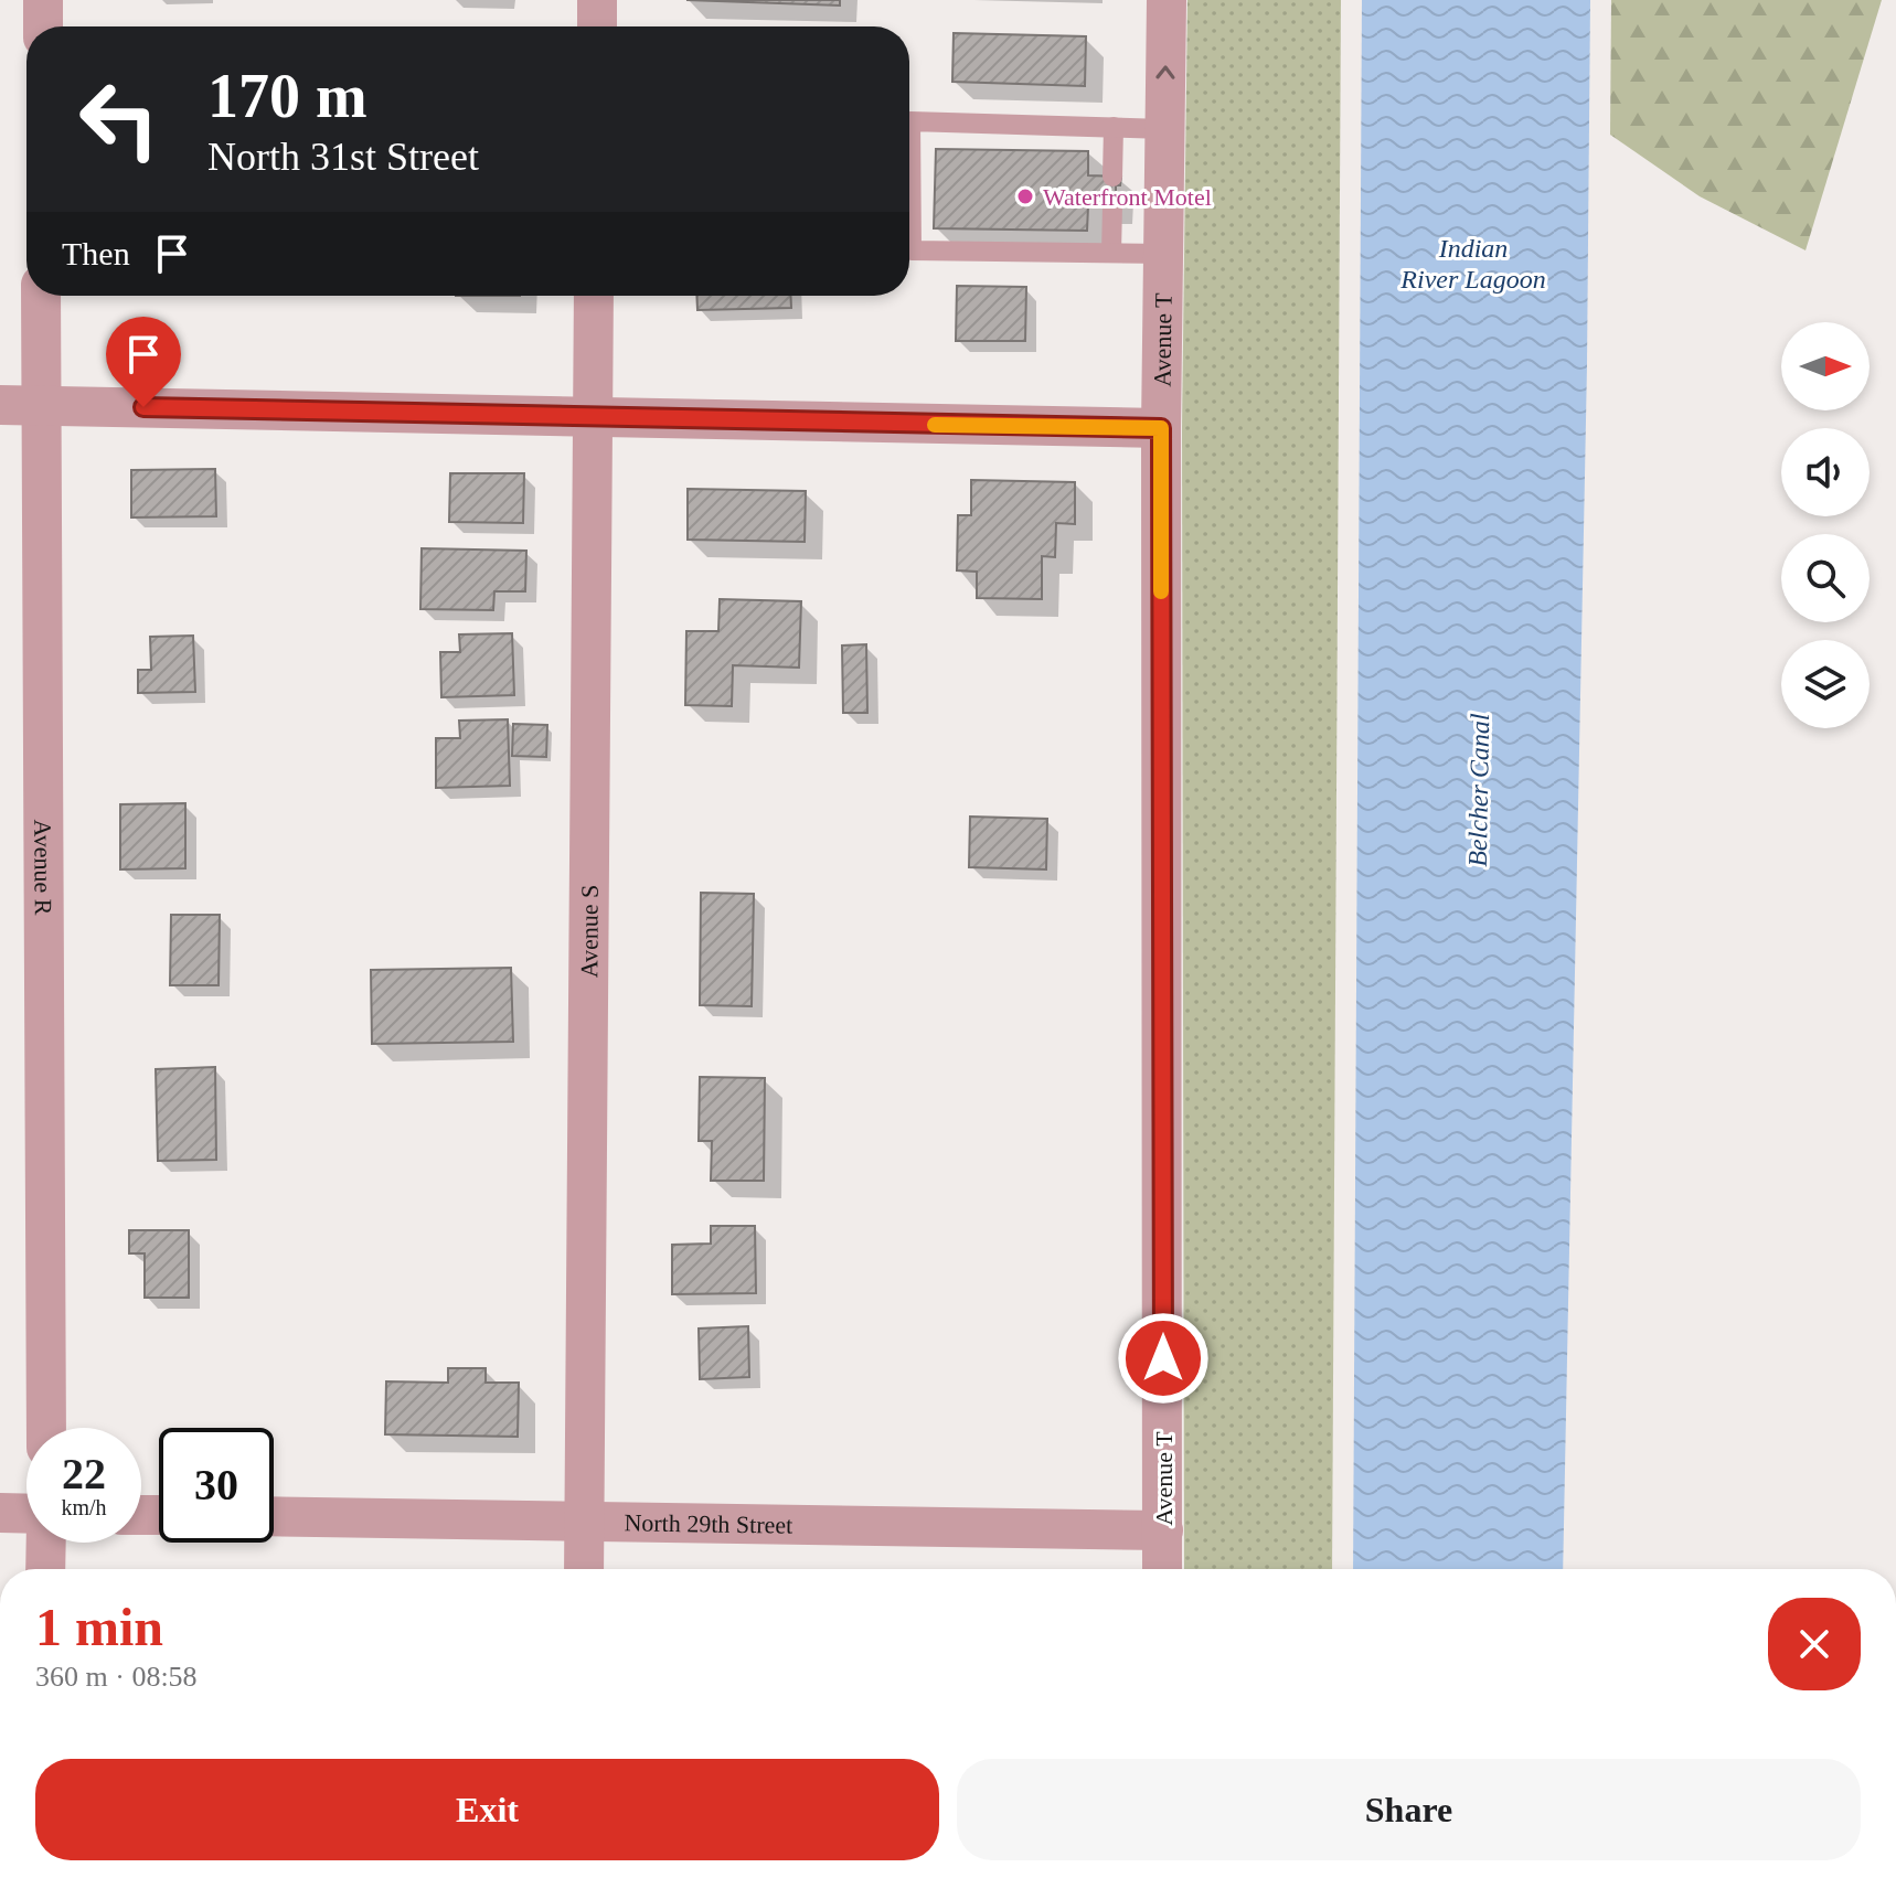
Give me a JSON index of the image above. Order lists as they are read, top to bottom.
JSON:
{
  "streets": {
    "street": [
      "Avenue T",
      "Avenue R",
      "Avenue S",
      "North 29th Street"
    ]
  },
  "crossings": [
    ["Avenue T", "North 29th Street"],
    ["Avenue S", "North 29th Street"]
  ],
  "water": ["Indian River Lagoon", "Belcher Canal"],
  "places": ["Waterfront Motel"],
  "north": "right",
  "page": {
    "turn": ["170 m", "North 31st Street"],
    "then": "Then",
    "speed": "22 km/h",
    "limit": "30",
    "heading": ["1 min", "360 m · 08:58"],
    "buttons": ["Exit", "Share"]
  }
}
